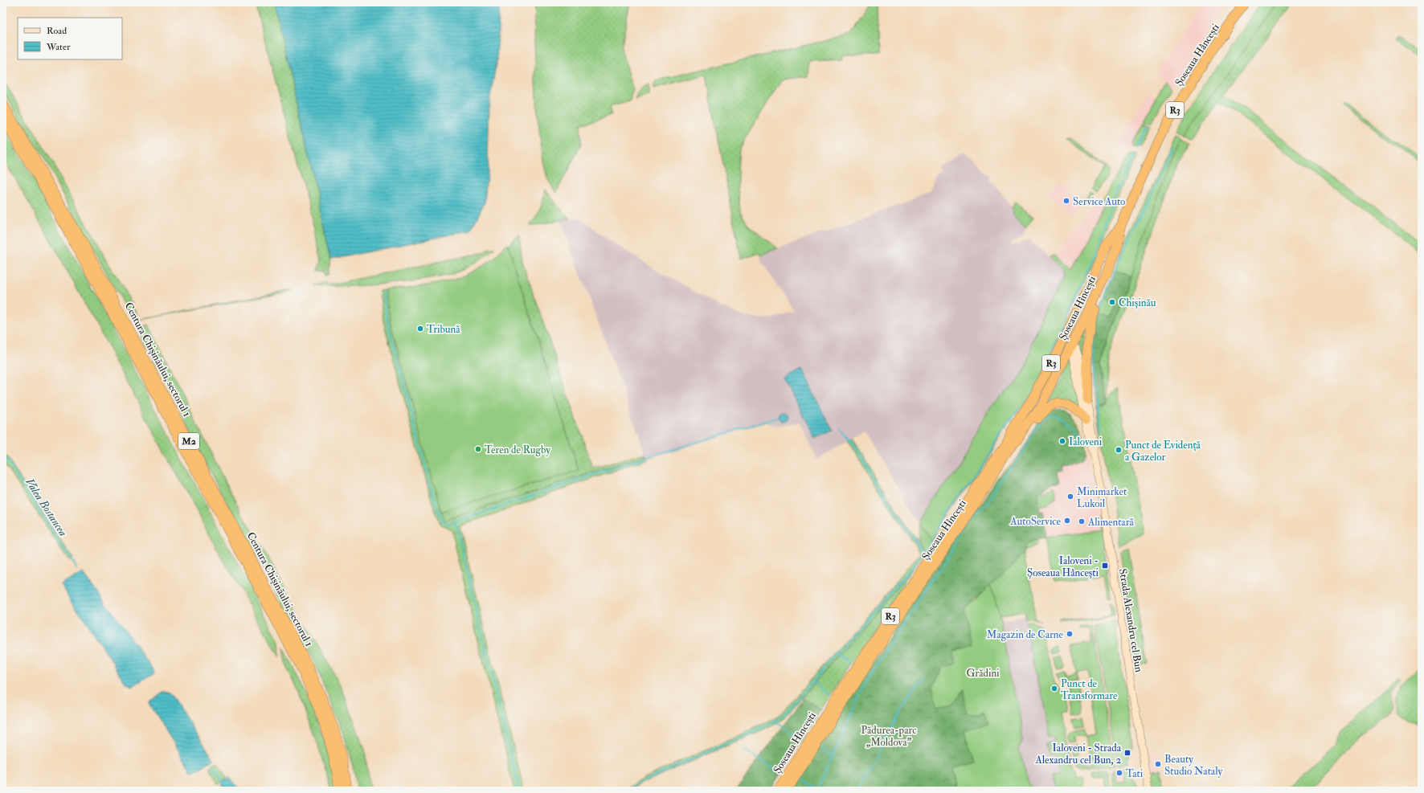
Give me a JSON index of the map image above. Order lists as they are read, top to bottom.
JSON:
{
  "streets": {
    "highway": [
      "Șoseaua Hâncești",
      "R3",
      "Șoseaua Hîncești",
      "Centura Chișinăului, sectorul 1",
      "M2"
    ],
    "main road": ["Strada Alexandru cel Bun"]
  },
  "crossings": [
    ["Șoseaua Hâncești", "R3"],
    ["Șoseaua Hâncești", "Șoseaua Hîncești"],
    ["R3", "Șoseaua Hîncești"],
    ["R3", "Strada Alexandru cel Bun"],
    ["Șoseaua Hîncești", "Strada Alexandru cel Bun"]
  ],
  "water": ["Valea Bostancea"],
  "parks": ["Grădini", "Pădurea-parc „Moldova”"],
  "places": {
    "other": [
      "Service Auto",
      "Chișinău",
      "Tribună",
      "Ialoveni",
      "Teren de Rugby",
      "Punct de Evidență a Gazelor",
      "Minimarket Lukoil",
      "AutoService",
      "Alimentară",
      "Magazin de Carne",
      "Punct de Transformare",
      "Beauty Studio Nataly",
      "Tati"
    ],
    "transit": ["Ialoveni - Șoseaua Hâncești", "Ialoveni - Strada Alexandru cel Bun, 2"]
  },
  "legend": ["Road", "Water"]
}
